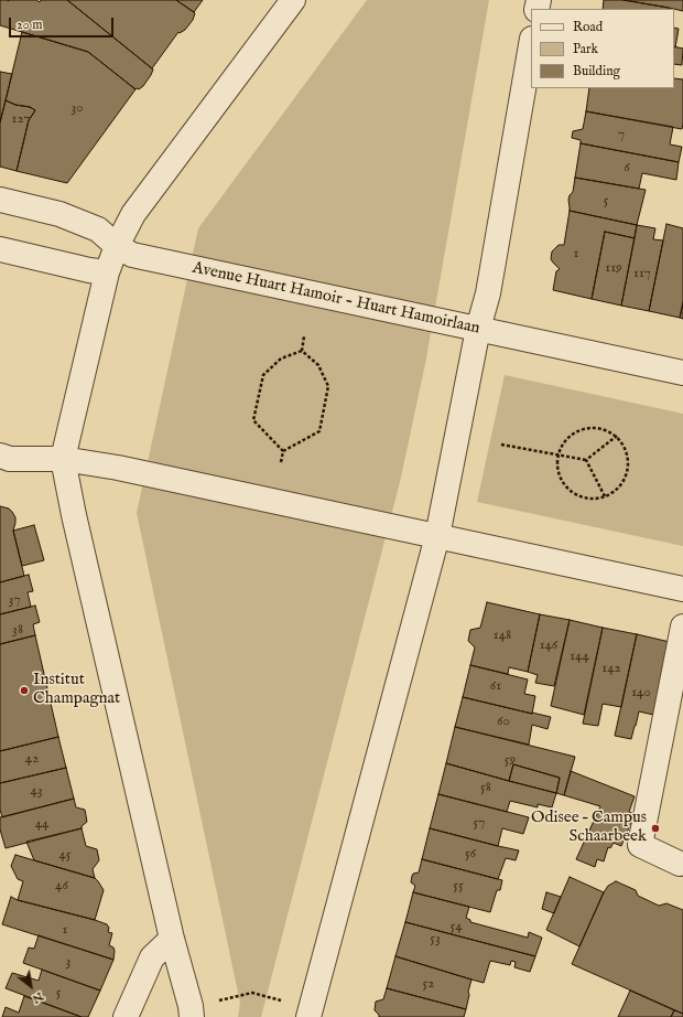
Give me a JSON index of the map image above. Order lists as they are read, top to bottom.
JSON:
{
  "streets": {
    "street": ["Avenue Huart Hamoir - Huart Hamoirlaan"]
  },
  "places": ["Institut Champagnat", "Odisee – Campus Schaarbeek"],
  "house_numbers": [
    "30",
    "127",
    "7",
    "6",
    "5",
    "1",
    "119",
    "117",
    "37",
    "38",
    "148",
    "146",
    "144",
    "142",
    "61",
    "140",
    "60",
    "42",
    "59",
    "58",
    "43",
    "57",
    "44",
    "56",
    "45",
    "46",
    "55",
    "54",
    "1",
    "53",
    "3",
    "52",
    "5"
  ],
  "legend": ["Road", "Park", "Building"],
  "scale_bar": "20 m",
  "north": "bottom right"
}
